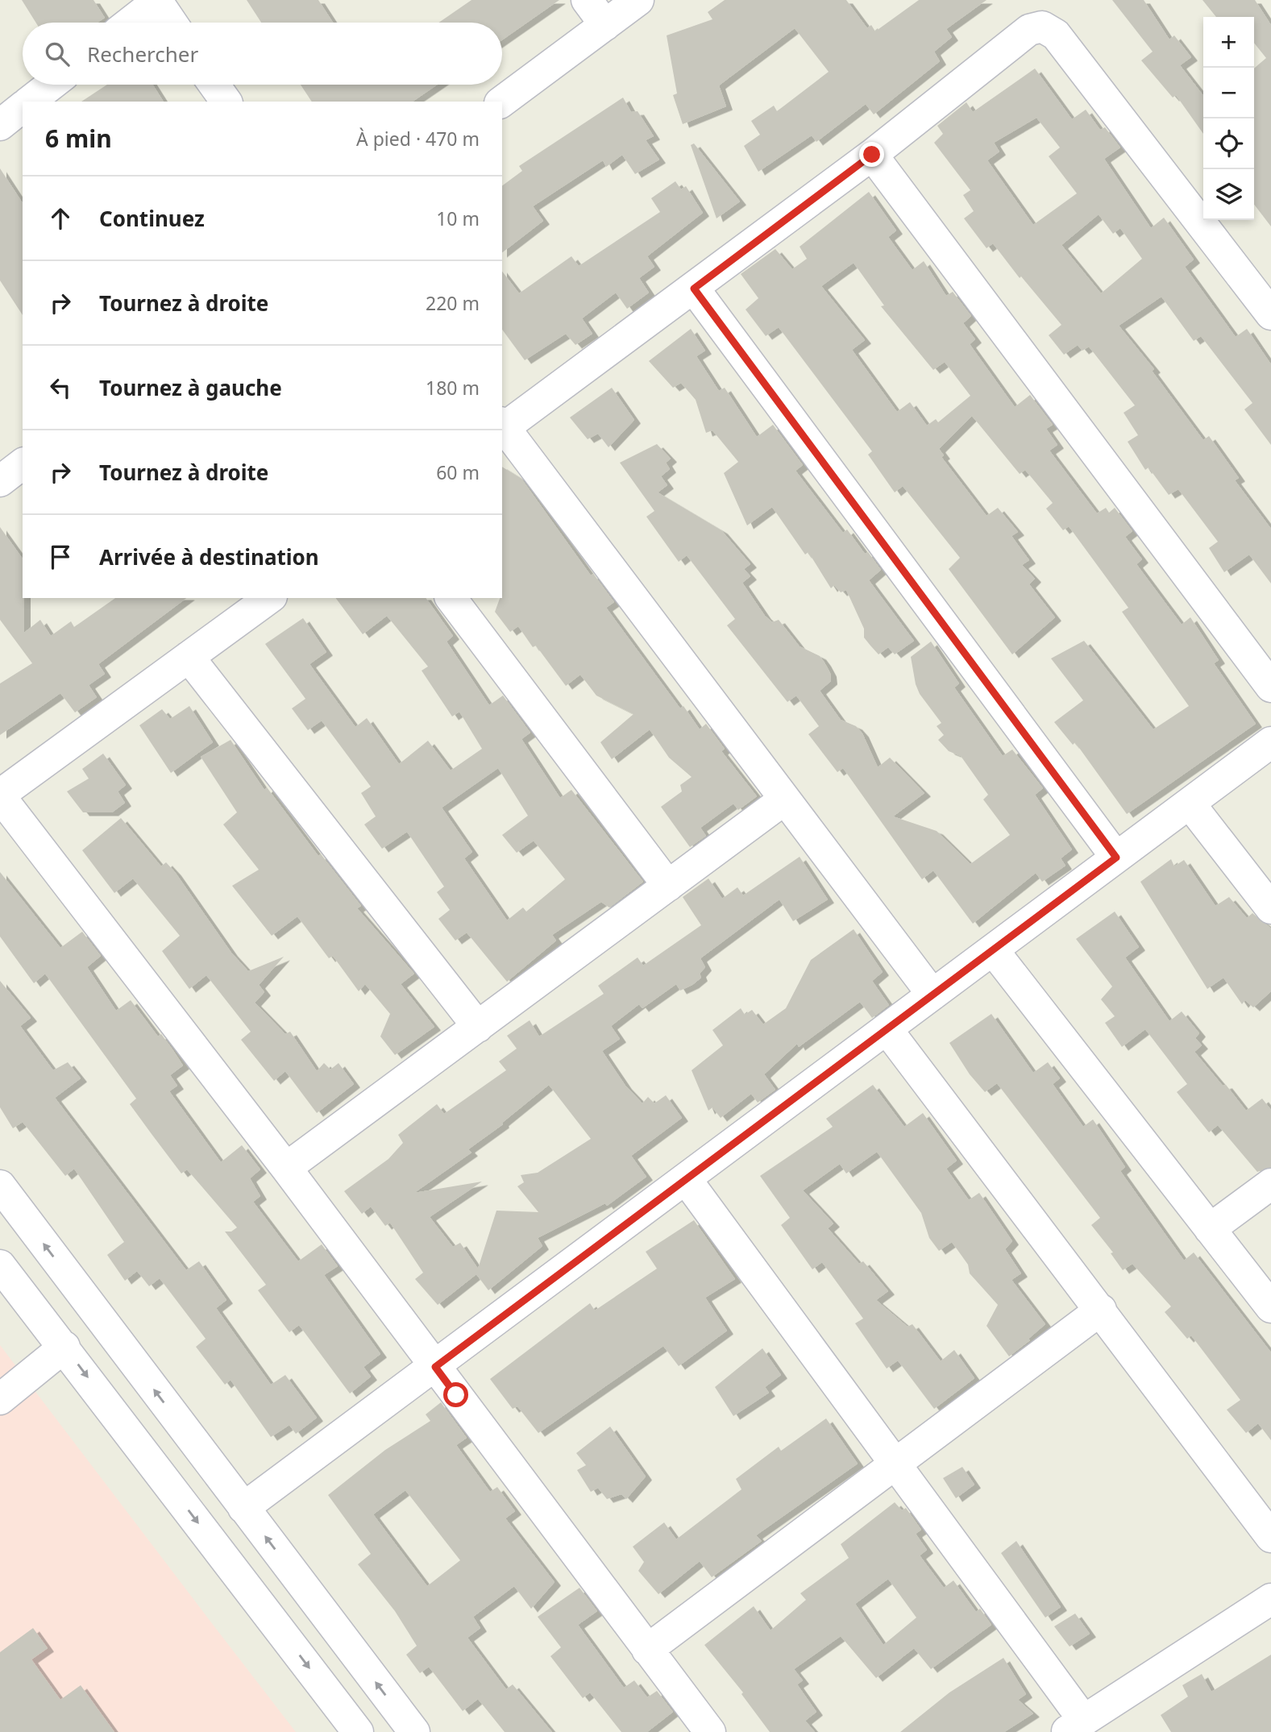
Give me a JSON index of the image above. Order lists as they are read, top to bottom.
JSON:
{
  "page": {
    "map_buttons": ["+", "−"],
    "search": "Rechercher",
    "heading": ["6 min", "À pied · 470 m"],
    "list": [
      ["Continuez", "10 m"],
      ["Tournez à droite", "220 m"],
      ["Tournez à gauche", "180 m"],
      ["Tournez à droite", "60 m"],
      "Arrivée à destination"
    ]
  }
}
